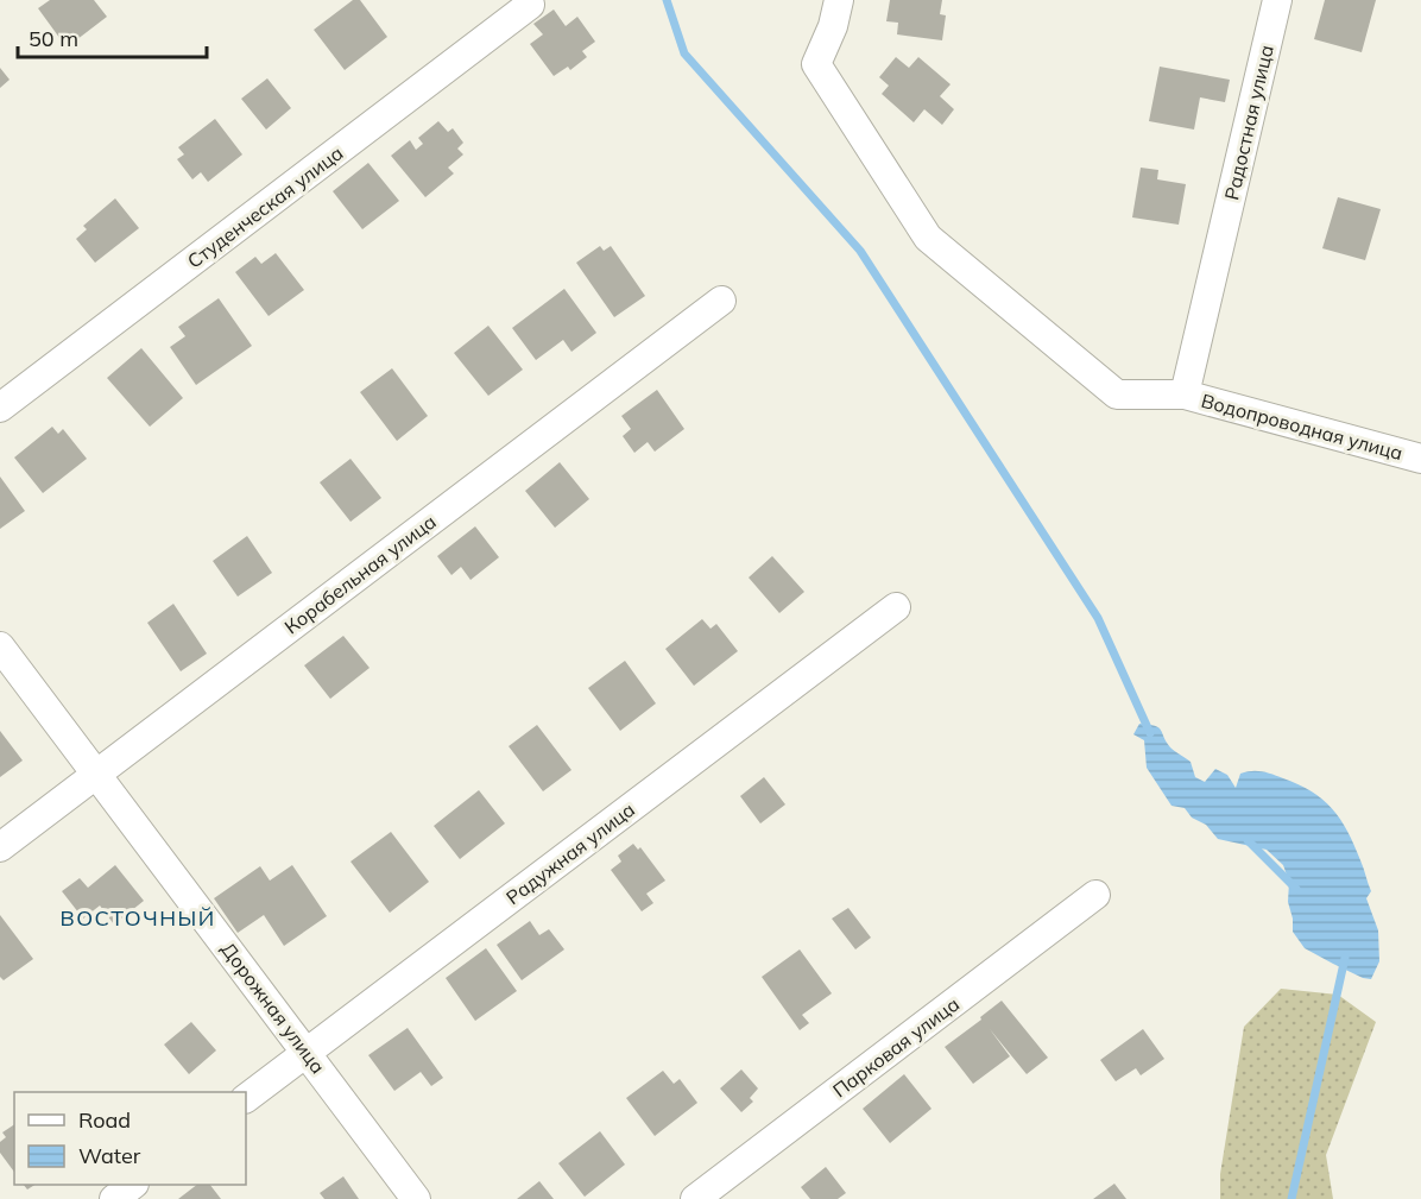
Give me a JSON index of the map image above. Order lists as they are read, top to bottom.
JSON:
{
  "streets": {
    "street": [
      "Радостная улица",
      "Студенческая улица",
      "Водопроводная улица",
      "Корабельная улица",
      "Радужная улица",
      "Дорожная улица",
      "Парковая улица"
    ]
  },
  "crossings": [
    ["Радостная улица", "Водопроводная улица"],
    ["Корабельная улица", "Дорожная улица"],
    ["Радужная улица", "Дорожная улица"]
  ],
  "districts": ["ВОСТОЧНЫЙ"],
  "legend": ["Road", "Water"],
  "scale_bar": "50 m"
}
